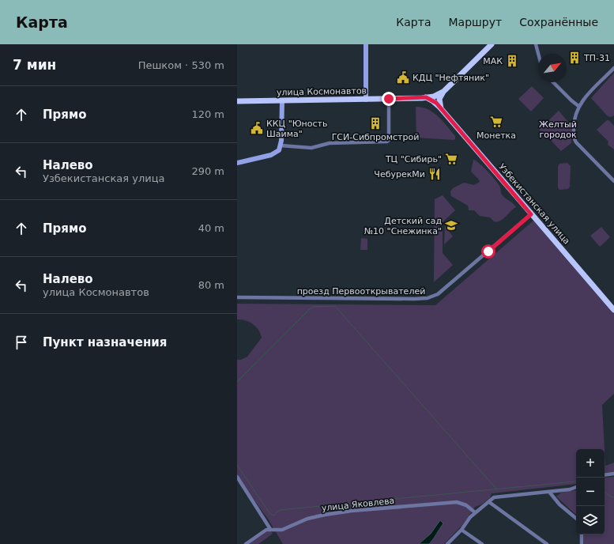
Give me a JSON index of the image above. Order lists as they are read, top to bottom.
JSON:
{
  "streets": {
    "main road": ["улица Космонавтов", "Узбекистанская улица"],
    "street": ["проезд Первооткрывателей", "улица Яковлева"]
  },
  "crossings": [
    ["улица Космонавтов", "Узбекистанская улица"],
    ["Узбекистанская улица", "проезд Первооткрывателей"]
  ],
  "parks": ["Желтый городок"],
  "places": {
    "building": ["ТП-31", "МАК", "ГСИ-Сибпромстрой"],
    "public building": ["КДЦ \"Нефтяник\"", "ККЦ \"Юность Шаима\""],
    "supermarket": ["Монетка", "ТЦ \"Сибирь\""],
    "restaurant": ["ЧебурекМи"],
    "school or university": ["Детский сад №10 \"Снежинка\""]
  },
  "north": "top right",
  "page": {
    "header": "Карта",
    "nav": ["Карта", "Маршрут", "Сохранённые"],
    "heading": ["7 мин", "Пешком · 530 m"],
    "list": [
      ["Прямо", "120 m"],
      ["Налево", "Узбекистанская улица", "290 m"],
      ["Прямо", "40 m"],
      ["Налево", "улица Космонавтов", "80 m"],
      "Пункт назначения"
    ],
    "map_buttons": ["+", "−"]
  }
}
